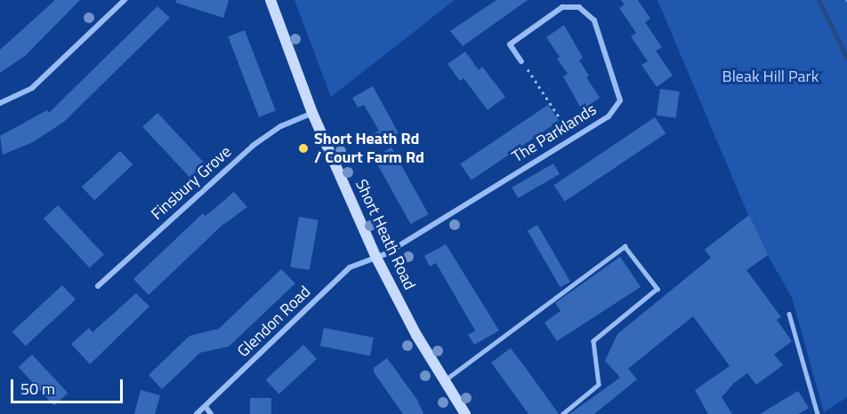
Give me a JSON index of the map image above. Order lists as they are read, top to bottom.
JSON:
{
  "streets": {
    "street": [
      "The Parklands",
      "Finsbury Grove",
      "Short Heath Road",
      "Glendon Road"
    ]
  },
  "crossings": [
    ["The Parklands", "Short Heath Road"],
    ["The Parklands", "Glendon Road"],
    ["Finsbury Grove", "Short Heath Road"],
    ["Short Heath Road", "Glendon Road"]
  ],
  "parks": ["Bleak Hill Park"],
  "places": ["Short Heath Rd / Court Farm Rd"],
  "scale_bar": "50 m"
}
